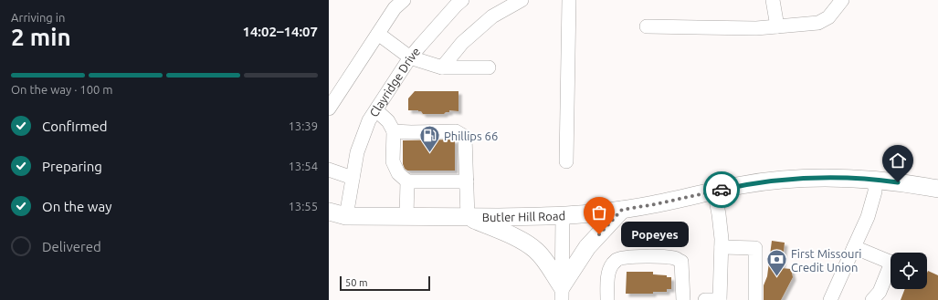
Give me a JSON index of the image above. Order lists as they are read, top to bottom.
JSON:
{
  "streets": {
    "main road": ["Butler Hill Road"],
    "street": ["Clayridge Drive"]
  },
  "crossings": [
    ["Clayridge Drive", "Butler Hill Road"]
  ],
  "places": {
    "fuel station": ["Phillips 66"],
    "other": ["Popeyes"],
    "bank": ["First Missouri Credit Union"]
  },
  "scale_bar": "50 m",
  "page": {
    "heading": ["2 min", "Arriving in", "14:02–14:07"],
    "bar": "On the way · 100 m",
    "list": [
      ["Confirmed", "13:39"],
      ["Preparing", "13:54"],
      ["On the way", "13:55"],
      "Delivered"
    ],
    "bubble": "Popeyes",
    "scale": "50 m"
  }
}
